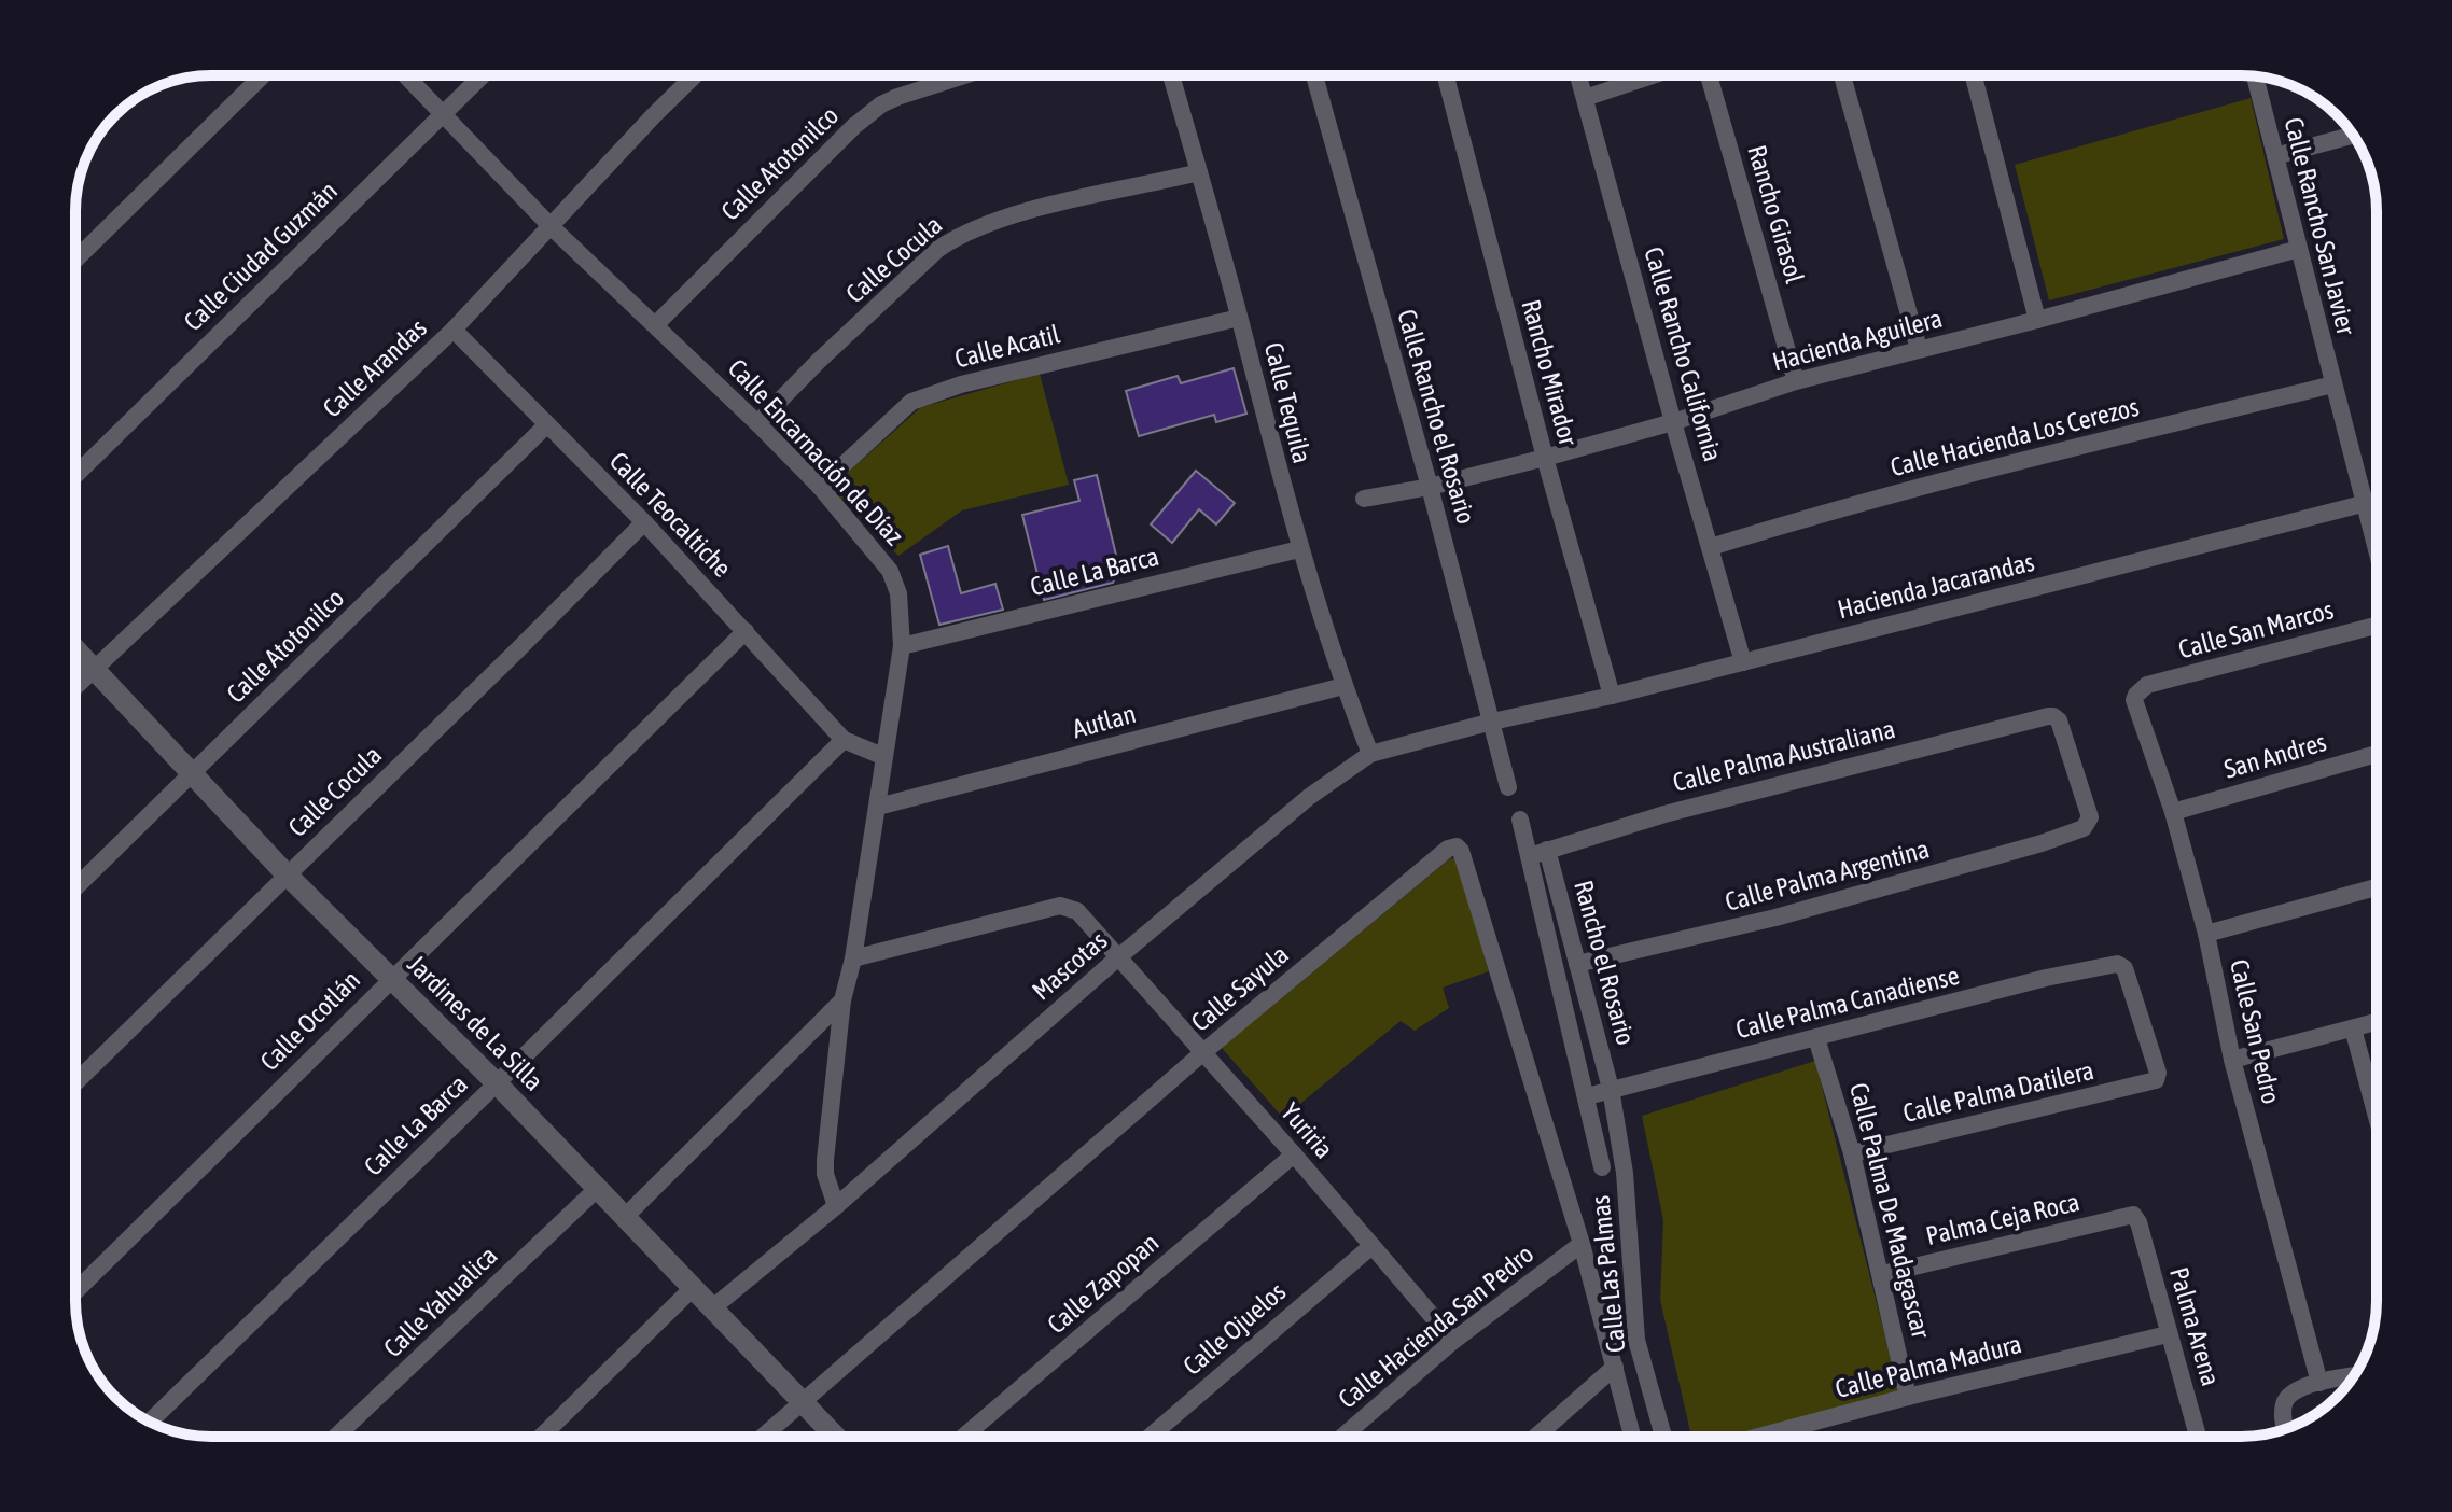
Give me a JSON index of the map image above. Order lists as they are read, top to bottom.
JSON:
{
  "streets": {
    "street": [
      "Calle Atotonilco",
      "Rancho Girasol",
      "Calle Rancho San Javier",
      "Calle Ciudad Guzmán",
      "Calle Cocula",
      "Hacienda Aguilera",
      "Calle Acatil",
      "Calle Rancho California",
      "Calle Arandas",
      "Rancho Mirador",
      "Calle Tequila",
      "Calle Rancho el Rosario",
      "Calle Hacienda Los Cerezos",
      "Calle Encarnación de Díaz",
      "Calle Teocaltiche",
      "Calle La Barca",
      "Hacienda Jacarandas",
      "Calle San Marcos",
      "Autlan",
      "Calle Palma Australiana",
      "San Andres",
      "Calle Palma Argentina",
      "Rancho el Rosario",
      "Mascotas",
      "Calle Sayula",
      "Calle Palma Canadiense",
      "Calle Ocotlán",
      "Jardines de La Silla",
      "Calle San Pedro",
      "Calle Palma Datilera",
      "Yuriria",
      "Calle Palma De Madagascar",
      "Palma Ceja Roca",
      "Calle Las Palmas",
      "Calle Zapopan",
      "Calle Yahualica",
      "Calle Hacienda San Pedro",
      "Palma Arena",
      "Calle Ojuelos",
      "Calle Palma Madura"
    ]
  },
  "crossings": [
    ["Calle Atotonilco", "Calle Encarnación de Díaz"],
    ["Calle Atotonilco", "Calle Teocaltiche"],
    ["Calle Atotonilco", "Jardines de La Silla"],
    ["Rancho Girasol", "Hacienda Aguilera"],
    ["Calle Rancho San Javier", "Hacienda Aguilera"],
    ["Calle Rancho San Javier", "Calle Hacienda Los Cerezos"],
    ["Calle Rancho San Javier", "Hacienda Jacarandas"],
    ["Calle Ciudad Guzmán", "Calle Encarnación de Díaz"],
    ["Calle Cocula", "Calle Tequila"],
    ["Calle Cocula", "Calle Encarnación de Díaz"],
    ["Calle Cocula", "Calle Teocaltiche"],
    ["Calle Cocula", "Jardines de La Silla"],
    ["Hacienda Aguilera", "Calle Rancho California"],
    ["Hacienda Aguilera", "Rancho Mirador"],
    ["Hacienda Aguilera", "Calle Rancho el Rosario"],
    ["Calle Acatil", "Calle Tequila"],
    ["Calle Acatil", "Calle Encarnación de Díaz"],
    ["Calle Rancho California", "Calle Hacienda Los Cerezos"],
    ["Calle Rancho California", "Hacienda Jacarandas"],
    ["Calle Arandas", "Calle Encarnación de Díaz"],
    ["Calle Arandas", "Calle Teocaltiche"],
    ["Calle Arandas", "Jardines de La Silla"],
    ["Rancho Mirador", "Hacienda Jacarandas"],
    ["Calle Tequila", "Calle La Barca"],
    ["Calle Tequila", "Autlan"],
    ["Calle Tequila", "Mascotas"],
    ["Calle Rancho el Rosario", "Hacienda Jacarandas"],
    ["Calle Rancho el Rosario", "Mascotas"],
    ["Calle Encarnación de Díaz", "Calle La Barca"],
    ["Calle Encarnación de Díaz", "Autlan"],
    ["Calle Encarnación de Díaz", "Mascotas"],
    ["Calle Teocaltiche", "Calle La Barca"],
    ["Calle Teocaltiche", "Calle Ocotlán"],
    ["Calle La Barca", "Jardines de La Silla"],
    ["Hacienda Jacarandas", "Mascotas"],
    ["Calle San Marcos", "Calle San Pedro"],
    ["Calle Palma Australiana", "Calle Palma Argentina"],
    ["Calle Palma Australiana", "Rancho el Rosario"],
    ["San Andres", "Calle San Pedro"],
    ["Calle Palma Argentina", "Rancho el Rosario"],
    ["Rancho el Rosario", "Calle Palma Canadiense"],
    ["Rancho el Rosario", "Calle Las Palmas"],
    ["Mascotas", "Jardines de La Silla"],
    ["Mascotas", "Yuriria"],
    ["Calle Sayula", "Jardines de La Silla"],
    ["Calle Sayula", "Yuriria"],
    ["Calle Sayula", "Calle Hacienda San Pedro"],
    ["Calle Palma Canadiense", "Calle Palma Datilera"],
    ["Calle Palma Canadiense", "Calle Palma De Madagascar"],
    ["Calle Palma Canadiense", "Calle Las Palmas"],
    ["Calle Ocotlán", "Jardines de La Silla"],
    ["Jardines de La Silla", "Calle Yahualica"],
    ["Calle Palma Datilera", "Calle Palma De Madagascar"],
    ["Yuriria", "Calle Zapopan"],
    ["Yuriria", "Calle Hacienda San Pedro"],
    ["Yuriria", "Calle Ojuelos"],
    ["Calle Palma De Madagascar", "Palma Ceja Roca"],
    ["Calle Palma De Madagascar", "Calle Palma Madura"],
    ["Palma Ceja Roca", "Palma Arena"],
    ["Palma Arena", "Calle Palma Madura"]
  ]
}
